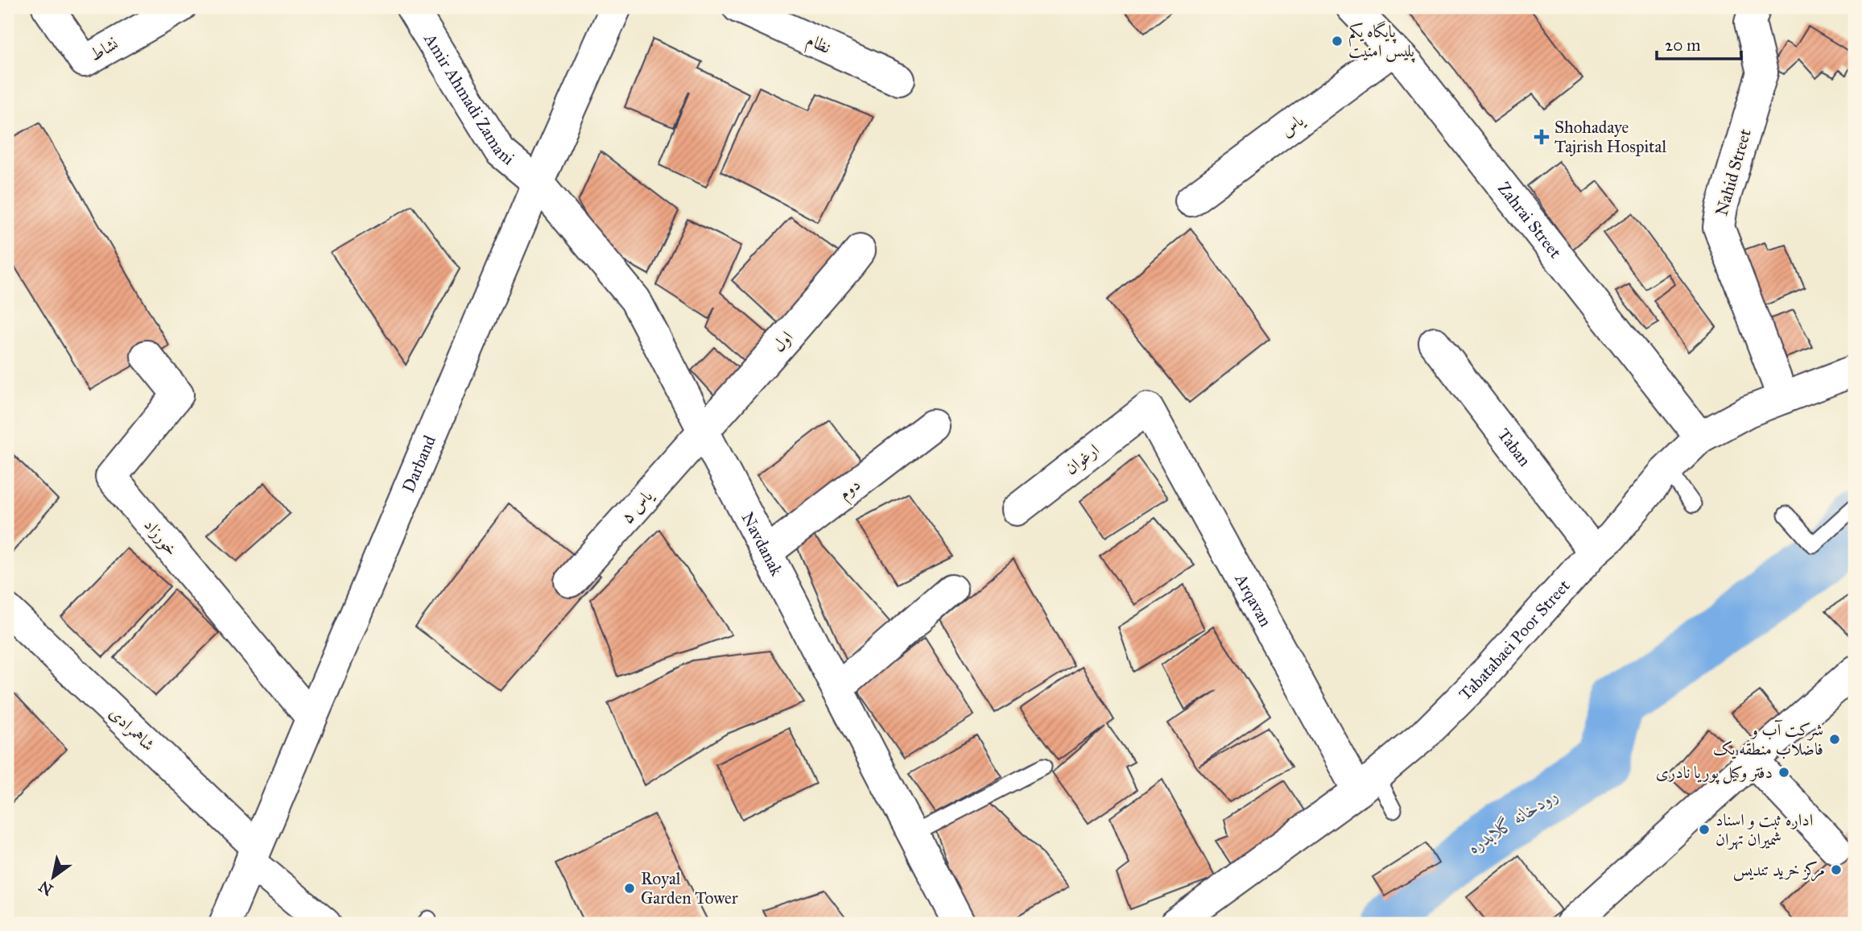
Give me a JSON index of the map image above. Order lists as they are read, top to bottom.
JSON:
{
  "streets": {
    "street": [
      "نظام",
      "نشاط",
      "Amir Ahmadi Zamani",
      "یاس",
      "Nahid Street",
      "Zahrai Street",
      "اول",
      "Taban",
      "Darband",
      "دوم",
      "یاس ۵",
      "خورزاد",
      "Navdanak",
      "Arqavan",
      "Tabatabaei Poor Street",
      "شاهمرادی"
    ]
  },
  "crossings": [
    ["Amir Ahmadi Zamani", "Darband"],
    ["Amir Ahmadi Zamani", "Navdanak"],
    ["یاس", "Zahrai Street"],
    ["Nahid Street", "Tabatabaei Poor Street"],
    ["Zahrai Street", "Tabatabaei Poor Street"],
    ["اول", "یاس ۵"],
    ["اول", "Navdanak"],
    ["Taban", "Tabatabaei Poor Street"],
    ["Darband", "خورزاد"],
    ["Darband", "Navdanak"],
    ["Darband", "شاهمرادی"],
    ["دوم", "Navdanak"],
    ["یاس ۵", "Navdanak"],
    ["Arqavan", "Tabatabaei Poor Street"]
  ],
  "water": ["رودخانه گلابدره"],
  "places": {
    "other": [
      "پایگاه یکم پلیس امنیت",
      "شرکت آب و فاضلاب منطقه یک",
      "دفتر وکیل پوریا نادری",
      "اداره ثبت و اسناد شمیران تهران",
      "مرکز خرید تندیس",
      "Royal Garden Tower"
    ],
    "health": ["Shohadaye Tajrish Hospital"]
  },
  "scale_bar": "20 m",
  "north": "bottom left"
}
